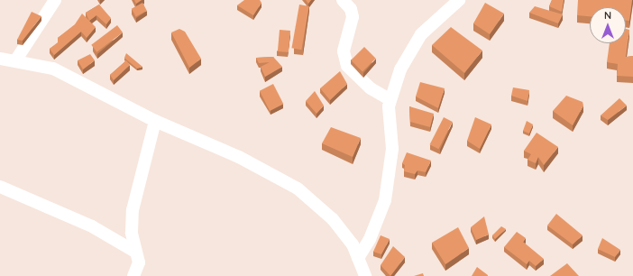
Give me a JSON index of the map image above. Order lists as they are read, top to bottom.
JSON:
{
  "north": "top"
}
